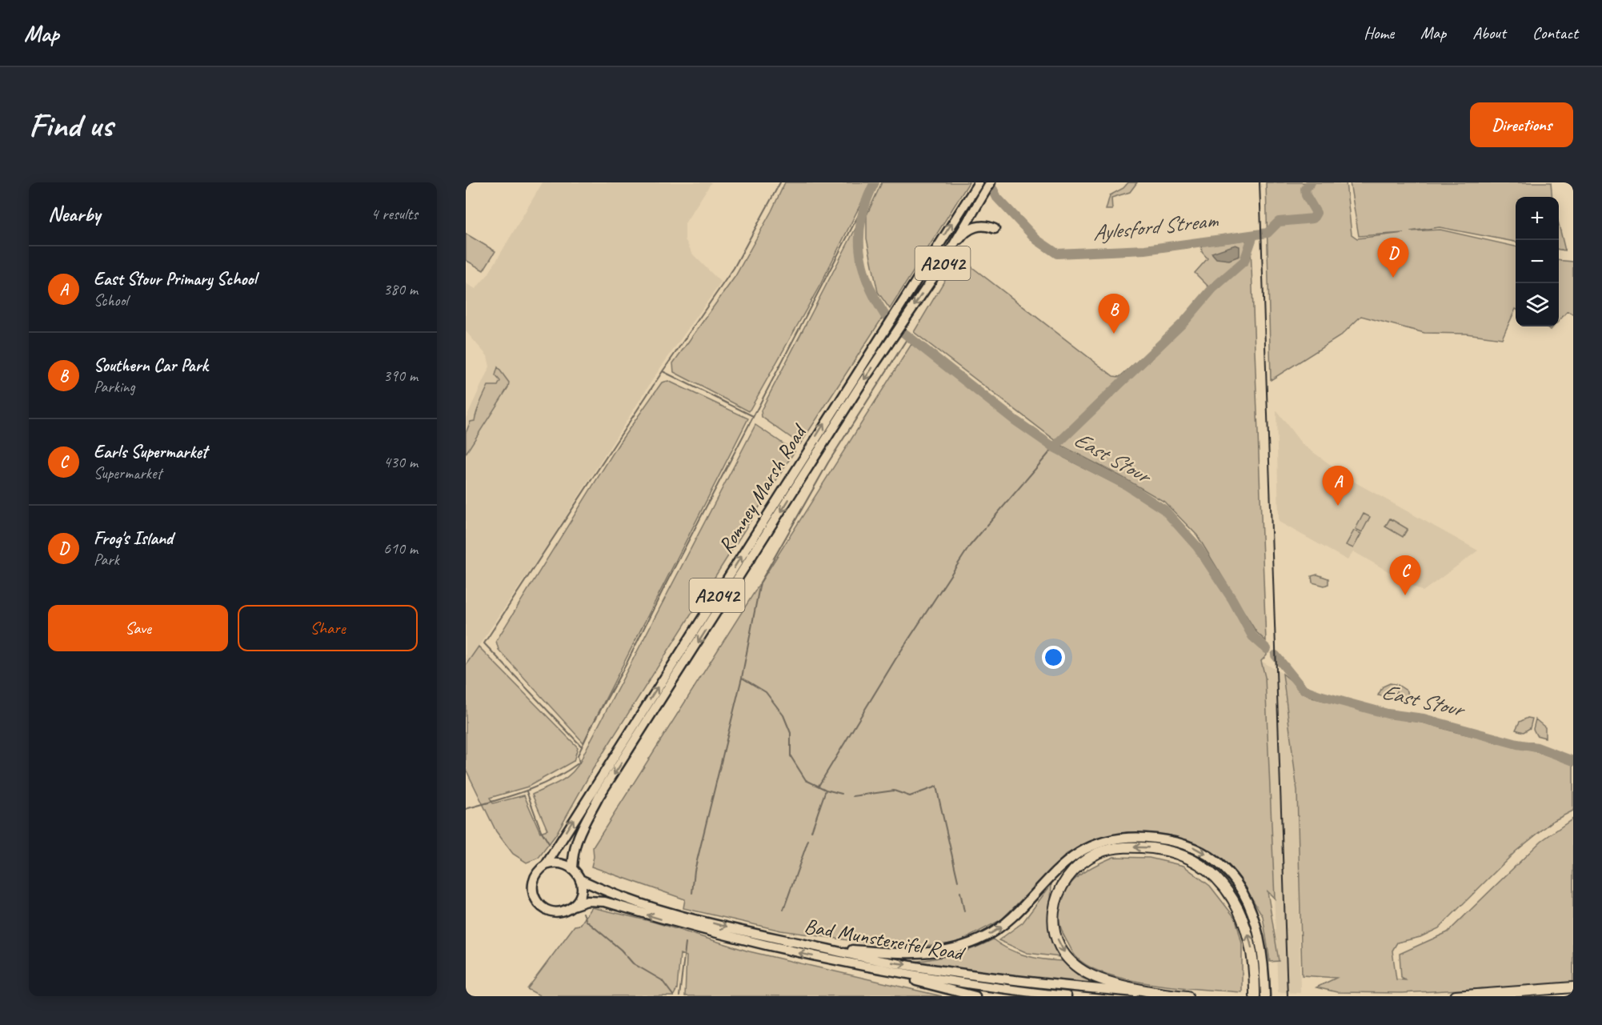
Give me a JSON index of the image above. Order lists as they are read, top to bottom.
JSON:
{
  "streets": {
    "highway": ["Bad Munstereifel Road"],
    "main road": ["A2042", "Romney Marsh Road"]
  },
  "crossings": [
    ["Romney Marsh Road", "Bad Munstereifel Road"]
  ],
  "water": ["Aylesford Stream", "East Stour"],
  "page": {
    "header": "Map",
    "nav": [
      "Home",
      "Map",
      "About",
      "Contact"
    ],
    "buttons": [
      "Directions",
      ["Save", "Share"]
    ],
    "title": "Find us",
    "heading": ["Nearby", "4 results"],
    "map_buttons": ["+", "−"],
    "pins": [
      "D",
      "B",
      "A",
      "C"
    ],
    "list": [
      {
        "mark": "A",
        "name": "East Stour Primary School",
        "note": "School",
        "value": "380 m"
      },
      {
        "mark": "B",
        "name": "Southern Car Park",
        "note": "Parking",
        "value": "390 m"
      },
      {
        "mark": "C",
        "name": "Earls Supermarket",
        "note": "Supermarket",
        "value": "430 m"
      },
      {
        "mark": "D",
        "name": "Frog's Island",
        "note": "Park",
        "value": "610 m"
      }
    ]
  }
}
